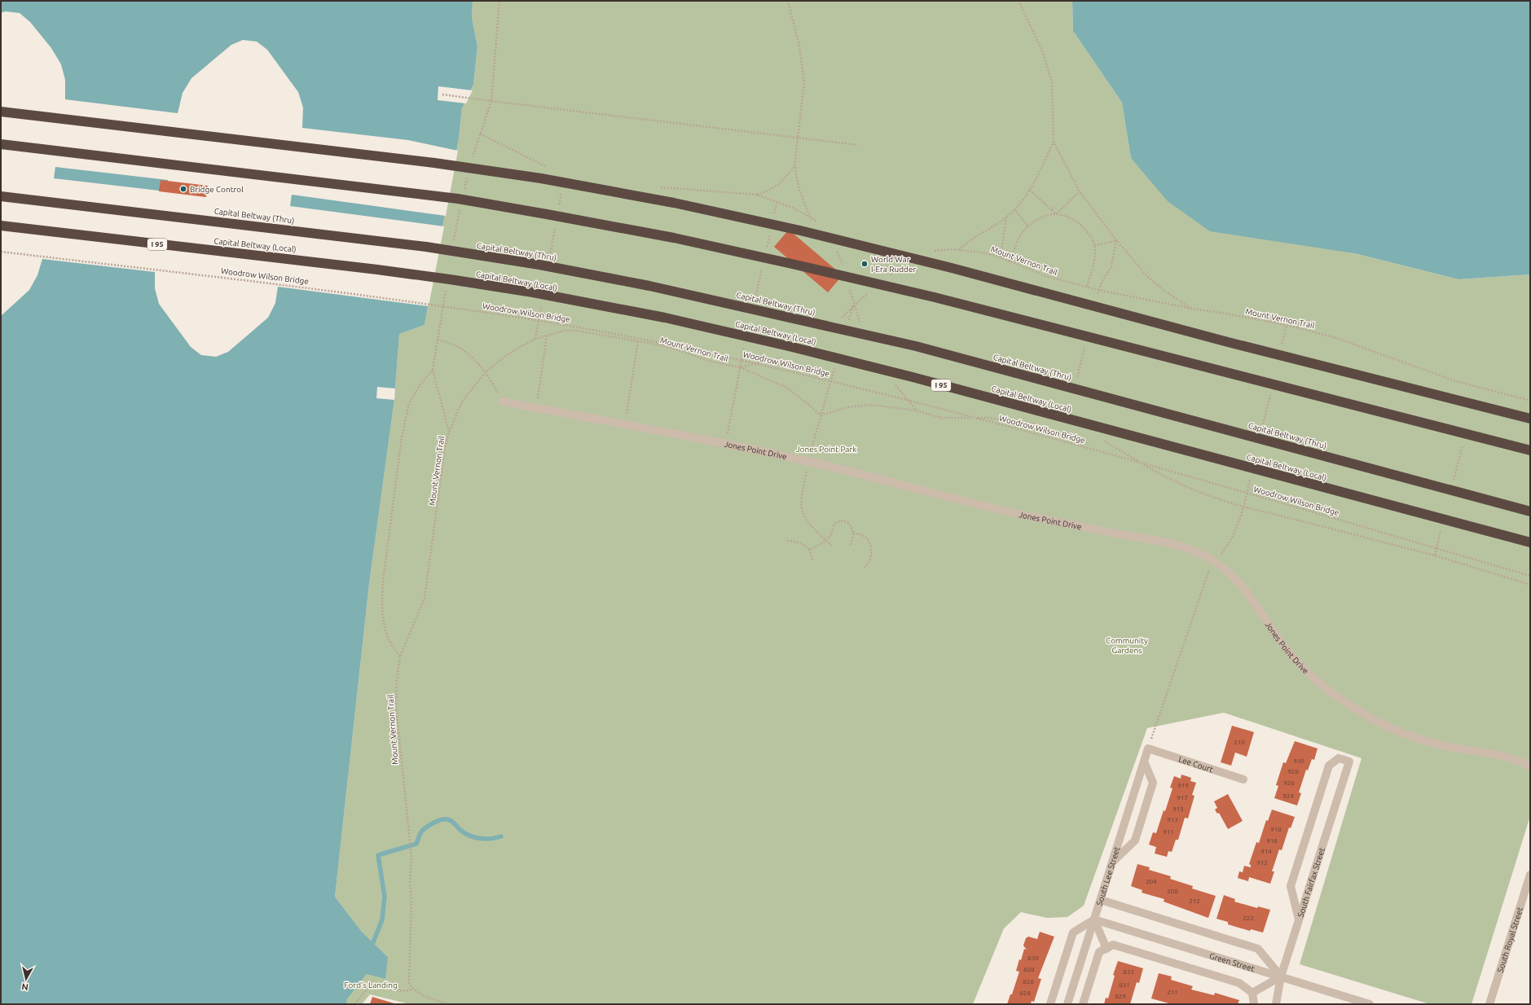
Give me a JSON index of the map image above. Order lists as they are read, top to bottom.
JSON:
{
  "streets": {
    "highway": ["Capital Beltway (Thru)", "I 95", "Capital Beltway (Local)"],
    "street": [
      "Jones Point Drive",
      "Lee Court",
      "South Lee Street",
      "South Fairfax Street",
      "South Royal Street",
      "Green Street"
    ],
    "path": ["Mount Vernon Trail", "Woodrow Wilson Bridge"]
  },
  "crossings": [
    ["Lee Court", "South Lee Street"],
    ["South Lee Street", "Green Street"],
    ["South Fairfax Street", "Green Street"]
  ],
  "parks": ["Jones Point Park", "Community Gardens", "Ford's Landing"],
  "places": ["Bridge Control", "World War I-Era Rudder"],
  "house_numbers": [
    "210",
    "930",
    "928",
    "926",
    "919",
    "924",
    "917",
    "915",
    "913",
    "918",
    "911",
    "916",
    "914",
    "912",
    "204",
    "208",
    "212",
    "222",
    "830",
    "828",
    "833",
    "826",
    "831",
    "211",
    "824",
    "829"
  ],
  "north": "bottom"
}
